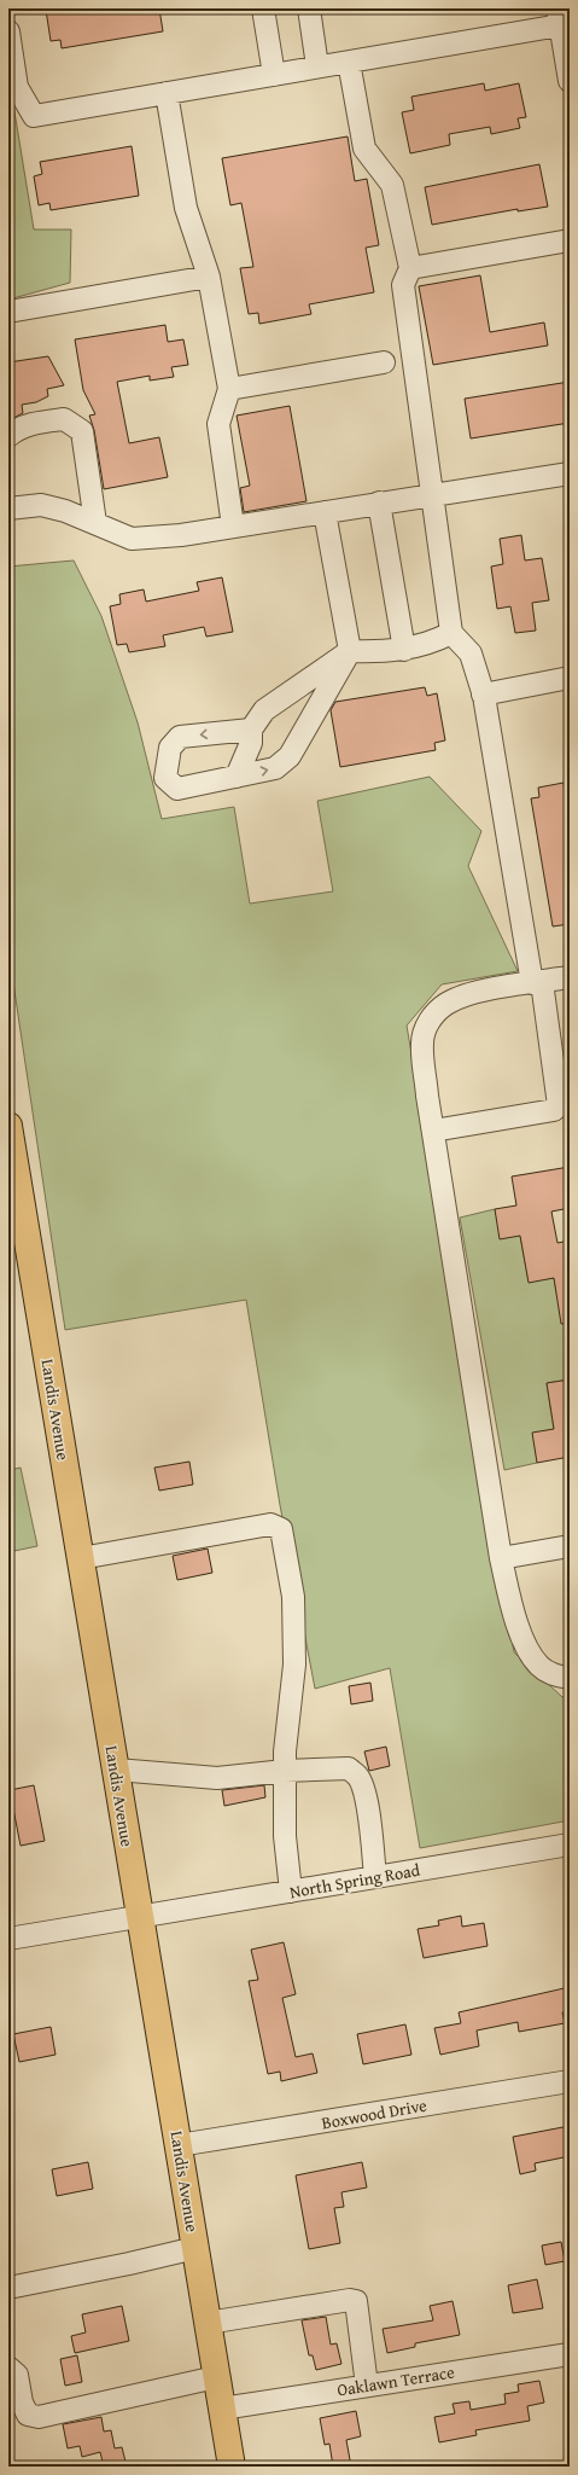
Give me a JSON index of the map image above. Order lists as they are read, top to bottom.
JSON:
{
  "streets": {
    "main road": ["Landis Avenue"],
    "street": ["North Spring Road", "Boxwood Drive", "Oaklawn Terrace"]
  },
  "crossings": [
    ["Landis Avenue", "North Spring Road"],
    ["Landis Avenue", "Boxwood Drive"],
    ["Landis Avenue", "Oaklawn Terrace"]
  ]
}
